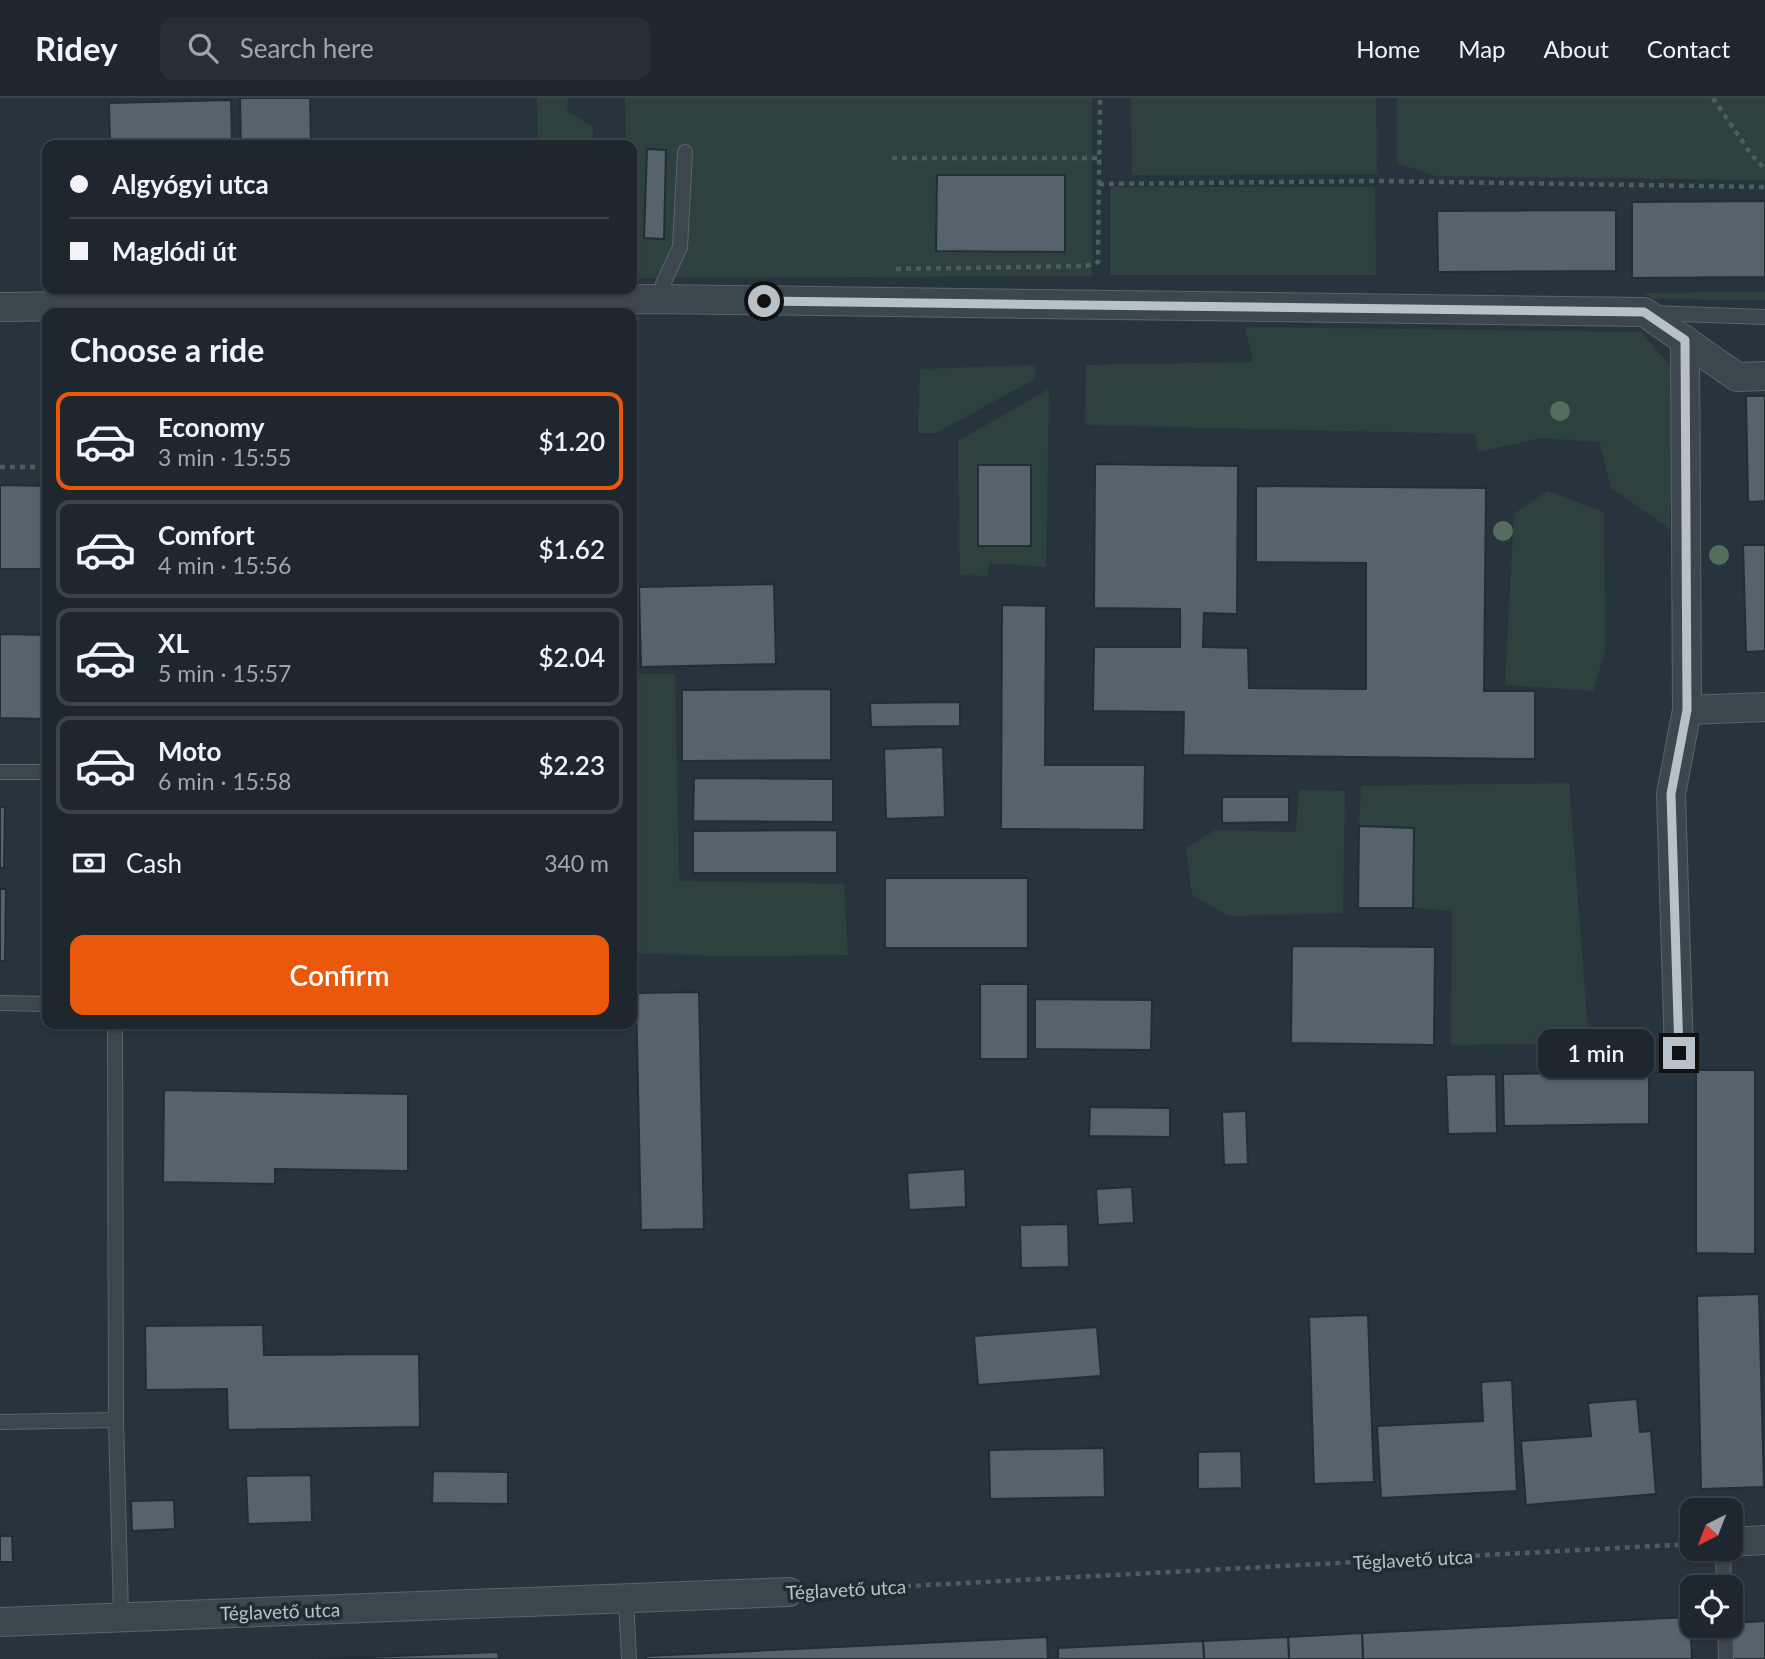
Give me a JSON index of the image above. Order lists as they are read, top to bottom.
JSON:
{
  "streets": {
    "street": ["Téglavető utca"]
  },
  "north": "bottom left",
  "page": {
    "header": "Ridey",
    "search": "Search here",
    "nav": [
      "Home",
      "Map",
      "About",
      "Contact"
    ],
    "banner": ["Algyógyi utca", "Maglódi út"],
    "heading": "Choose a ride",
    "list": [
      {
        "name": "Economy",
        "note": "3 min · 15:55",
        "value": "$1.20"
      },
      {
        "name": "Comfort",
        "note": "4 min · 15:56",
        "value": "$1.62"
      },
      {
        "name": "XL",
        "note": "5 min · 15:57",
        "value": "$2.04"
      },
      {
        "name": "Moto",
        "note": "6 min · 15:58",
        "value": "$2.23"
      }
    ],
    "pay": ["Cash", "340 m"],
    "buttons": "Confirm",
    "bubble": "1 min"
  }
}
